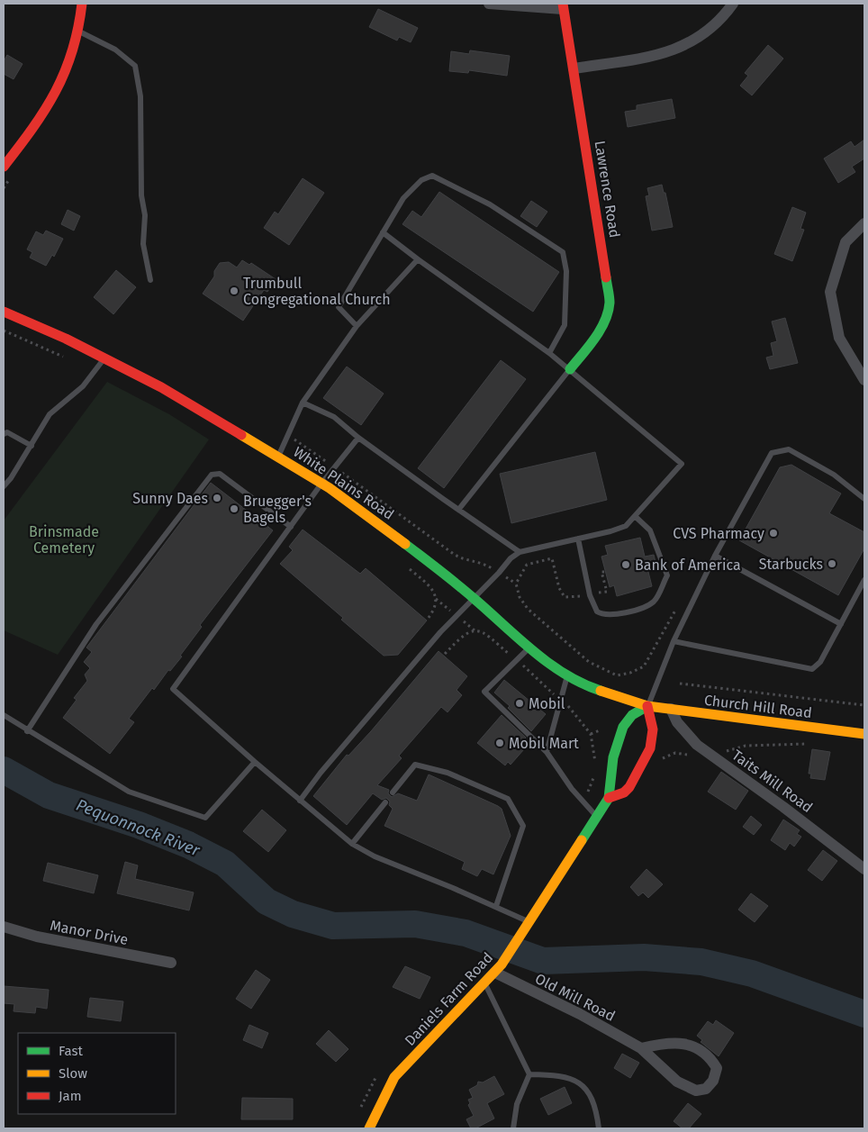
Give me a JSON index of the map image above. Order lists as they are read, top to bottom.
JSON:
{
  "streets": {
    "main road": [
      "Lawrence Road",
      "White Plains Road",
      "Church Hill Road",
      "Daniels Farm Road"
    ],
    "street": ["Taits Mill Road", "Manor Drive", "Old Mill Road"]
  },
  "crossings": [
    ["White Plains Road", "Church Hill Road"],
    ["White Plains Road", "Daniels Farm Road"],
    ["Church Hill Road", "Taits Mill Road"],
    ["Church Hill Road", "Daniels Farm Road"],
    ["Old Mill Road", "Daniels Farm Road"]
  ],
  "water": ["Pequonnock River"],
  "parks": ["Brinsmade Cemetery"],
  "places": [
    "Trumbull Congregational Church",
    "Sunny Daes",
    "Bruegger's Bagels",
    "CVS Pharmacy",
    "Starbucks",
    "Bank of America",
    "Mobil",
    "Mobil Mart"
  ],
  "legend": ["Fast", "Slow", "Jam"]
}
